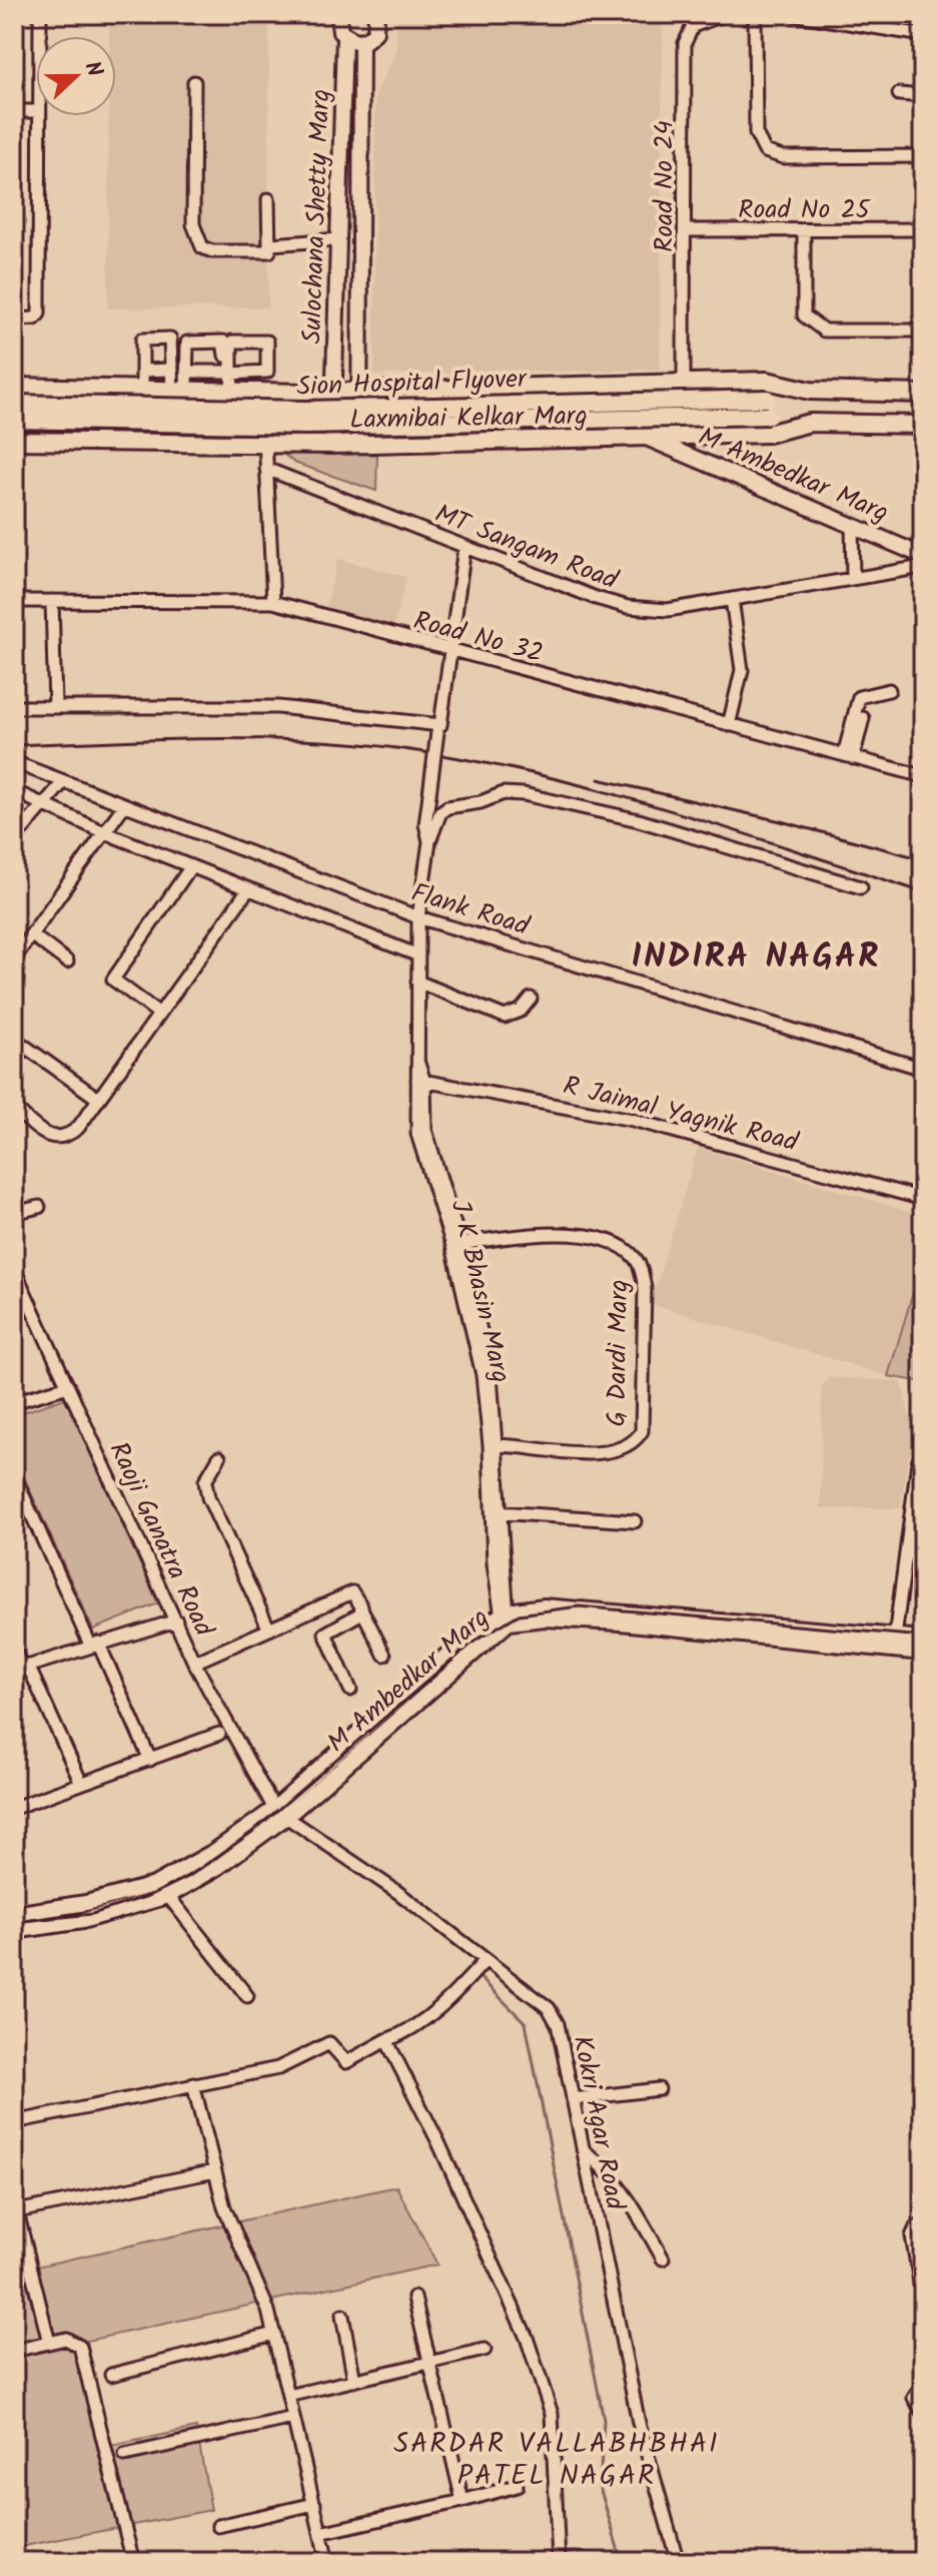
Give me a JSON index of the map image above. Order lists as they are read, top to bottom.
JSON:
{
  "streets": {
    "highway": ["Sion Hospital Flyover", "Laxmibai Kelkar Marg"],
    "main road": ["Sulochana Shetty Marg", "M Ambedkar Marg"],
    "street": [
      "Road No 24",
      "Road No 25",
      "MT Sangam Road",
      "Road No 32",
      "Flank Road",
      "R Jaimal Yagnik Road",
      "J K Bhasin Marg",
      "G Dardi Marg",
      "Raoji Ganatra Road",
      "Kokri Agar Road"
    ]
  },
  "crossings": [
    ["Road No 24", "Road No 25"],
    ["Road No 24", "Laxmibai Kelkar Marg"],
    ["Sulochana Shetty Marg", "Laxmibai Kelkar Marg"],
    ["Sion Hospital Flyover", "Laxmibai Kelkar Marg"],
    ["Laxmibai Kelkar Marg", "M Ambedkar Marg"],
    ["M Ambedkar Marg", "J K Bhasin Marg"],
    ["M Ambedkar Marg", "Raoji Ganatra Road"],
    ["M Ambedkar Marg", "Kokri Agar Road"],
    ["Flank Road", "J K Bhasin Marg"],
    ["R Jaimal Yagnik Road", "J K Bhasin Marg"],
    ["J K Bhasin Marg", "G Dardi Marg"],
    ["Raoji Ganatra Road", "Kokri Agar Road"]
  ],
  "districts": ["INDIRA NAGAR", "SARDAR VALLABHBHAI PATEL NAGAR"],
  "north": "right"
}
